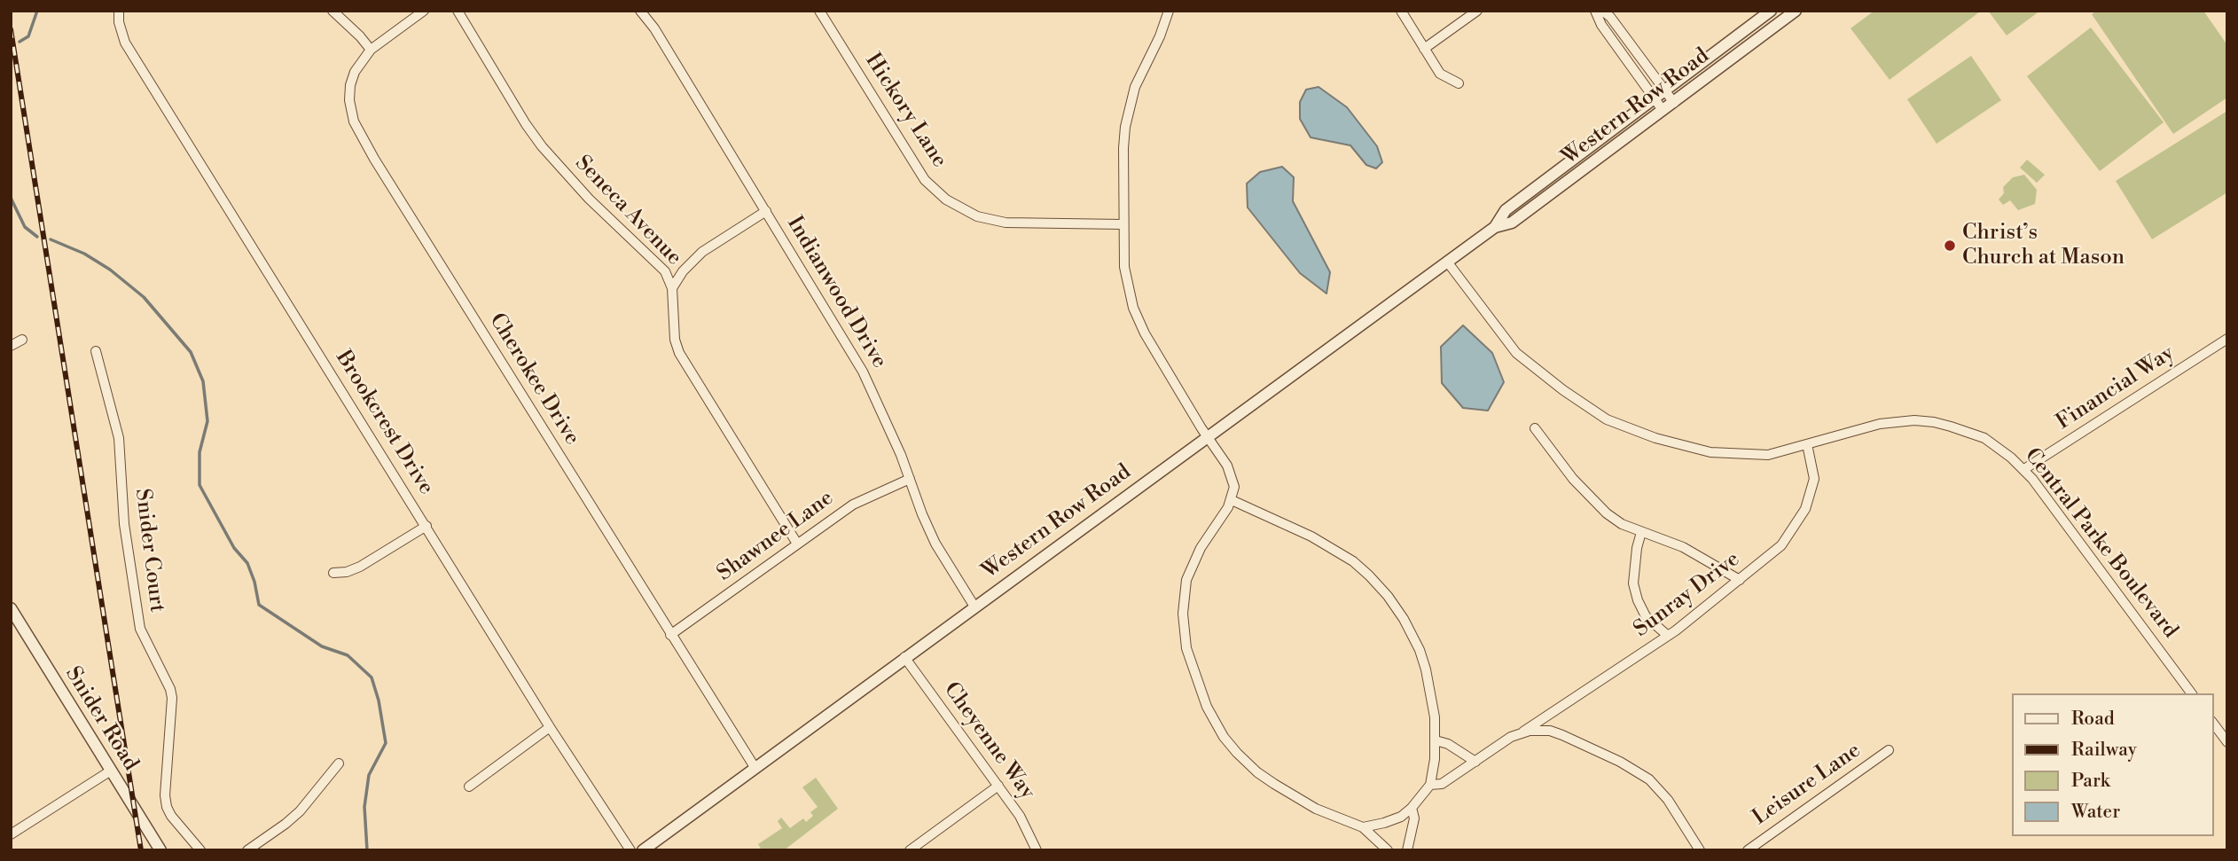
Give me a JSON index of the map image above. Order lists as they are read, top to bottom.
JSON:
{
  "streets": {
    "street": [
      "Western Row Road",
      "Hickory Lane",
      "Seneca Avenue",
      "Indianwood Drive",
      "Cherokee Drive",
      "Financial Way",
      "Brookcrest Drive",
      "Shawnee Lane",
      "Central Parke Boulevard",
      "Snider Court",
      "Sunray Drive",
      "Snider Road",
      "Cheyenne Way",
      "Leisure Lane"
    ]
  },
  "crossings": [
    ["Western Row Road", "Indianwood Drive"],
    ["Western Row Road", "Cherokee Drive"],
    ["Western Row Road", "Central Parke Boulevard"],
    ["Western Row Road", "Cheyenne Way"],
    ["Seneca Avenue", "Shawnee Lane"],
    ["Indianwood Drive", "Shawnee Lane"],
    ["Cherokee Drive", "Shawnee Lane"],
    ["Financial Way", "Central Parke Boulevard"],
    ["Central Parke Boulevard", "Sunray Drive"]
  ],
  "places": ["Christ’s Church at Mason"],
  "legend": [
    "Road",
    "Railway",
    "Park",
    "Water"
  ]
}
